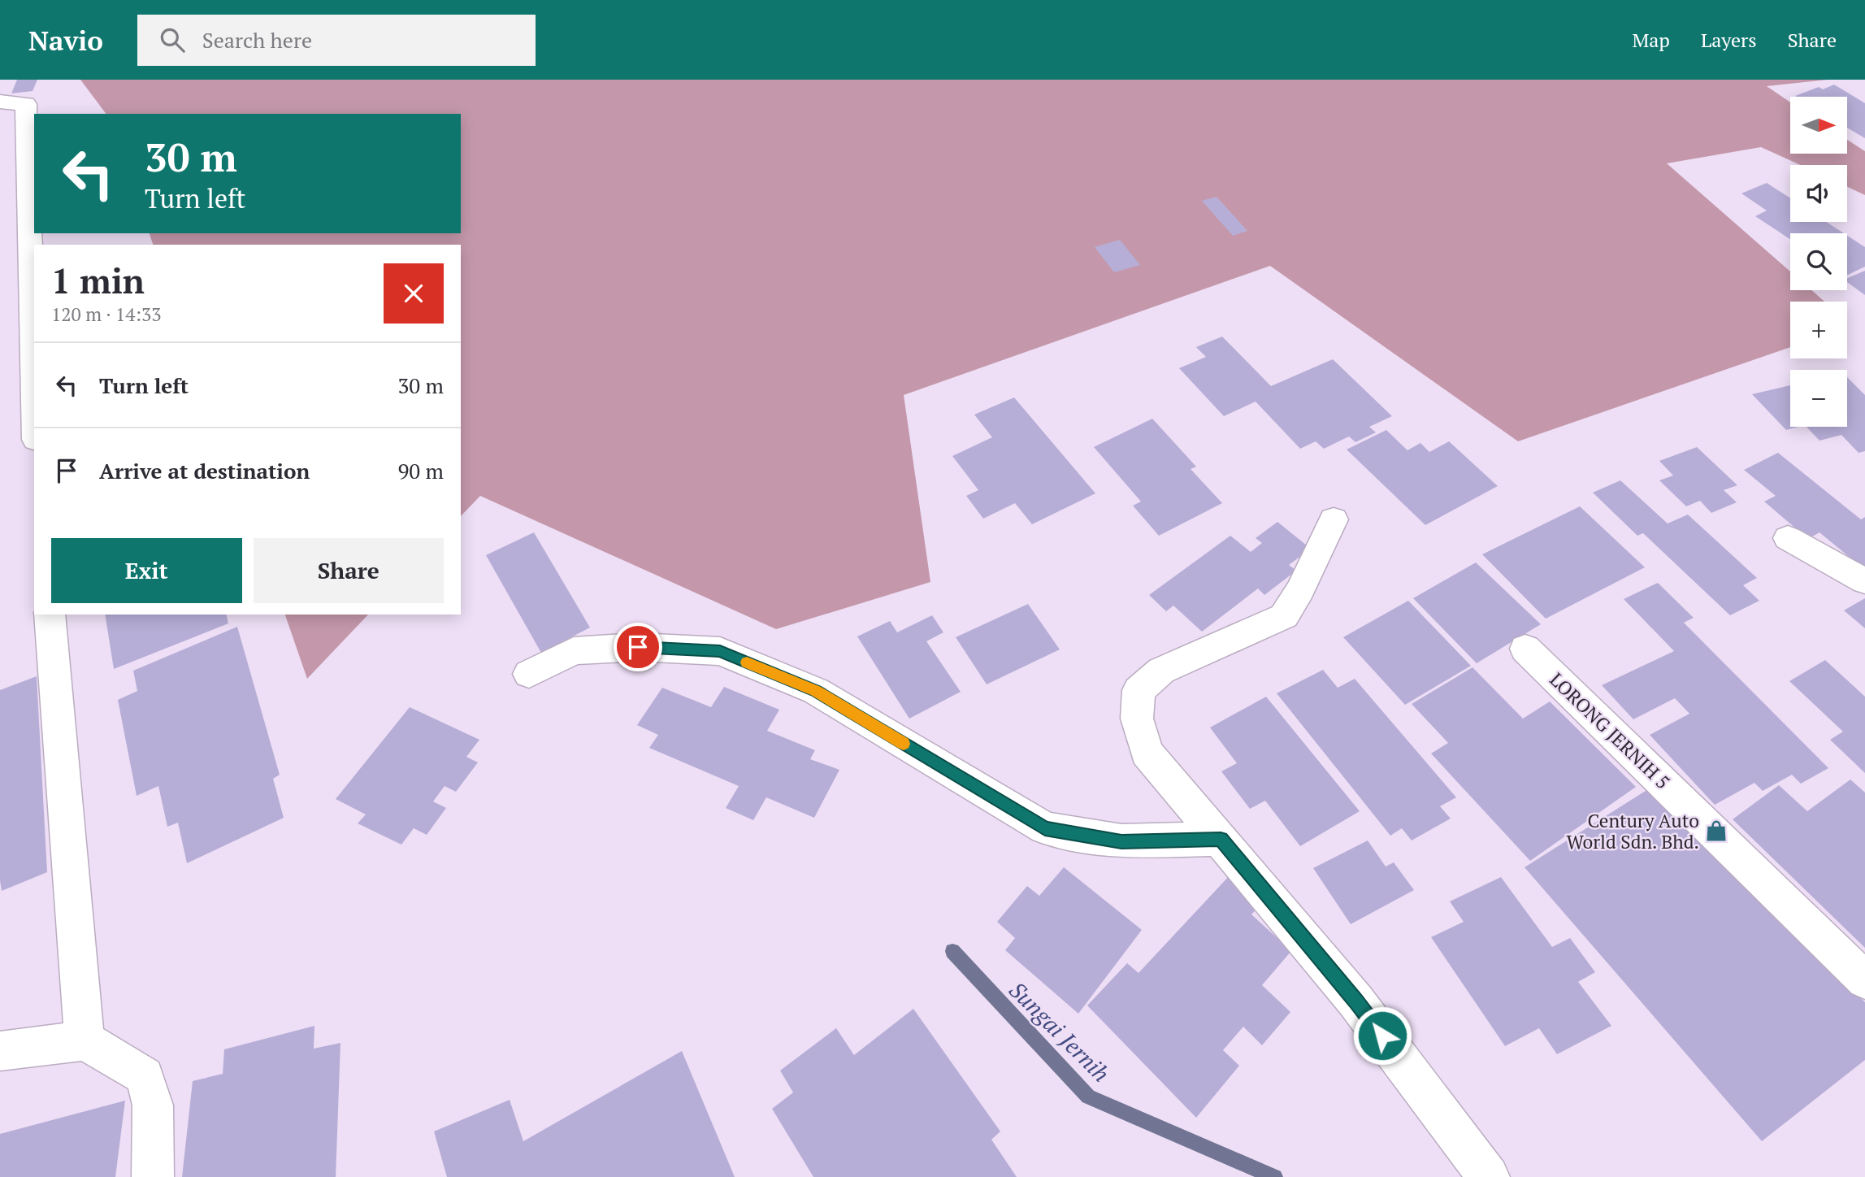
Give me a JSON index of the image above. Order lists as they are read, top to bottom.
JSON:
{
  "streets": {
    "street": ["LORONG JERNIH 5"]
  },
  "water": ["Sungai Jernih"],
  "places": {
    "shop": ["Century Auto World Sdn. Bhd."]
  },
  "north": "right",
  "page": {
    "header": "Navio",
    "search": "Search here",
    "nav": ["Map", "Layers", "Share"],
    "map_buttons": ["+", "−"],
    "turn": ["30 m", "Turn left"],
    "heading": ["1 min", "120 m · 14:33"],
    "list": [
      {
        "name": "Turn left",
        "value": "30 m"
      },
      {
        "name": "Arrive at destination",
        "value": "90 m"
      }
    ],
    "buttons": ["Exit", "Share"]
  }
}
